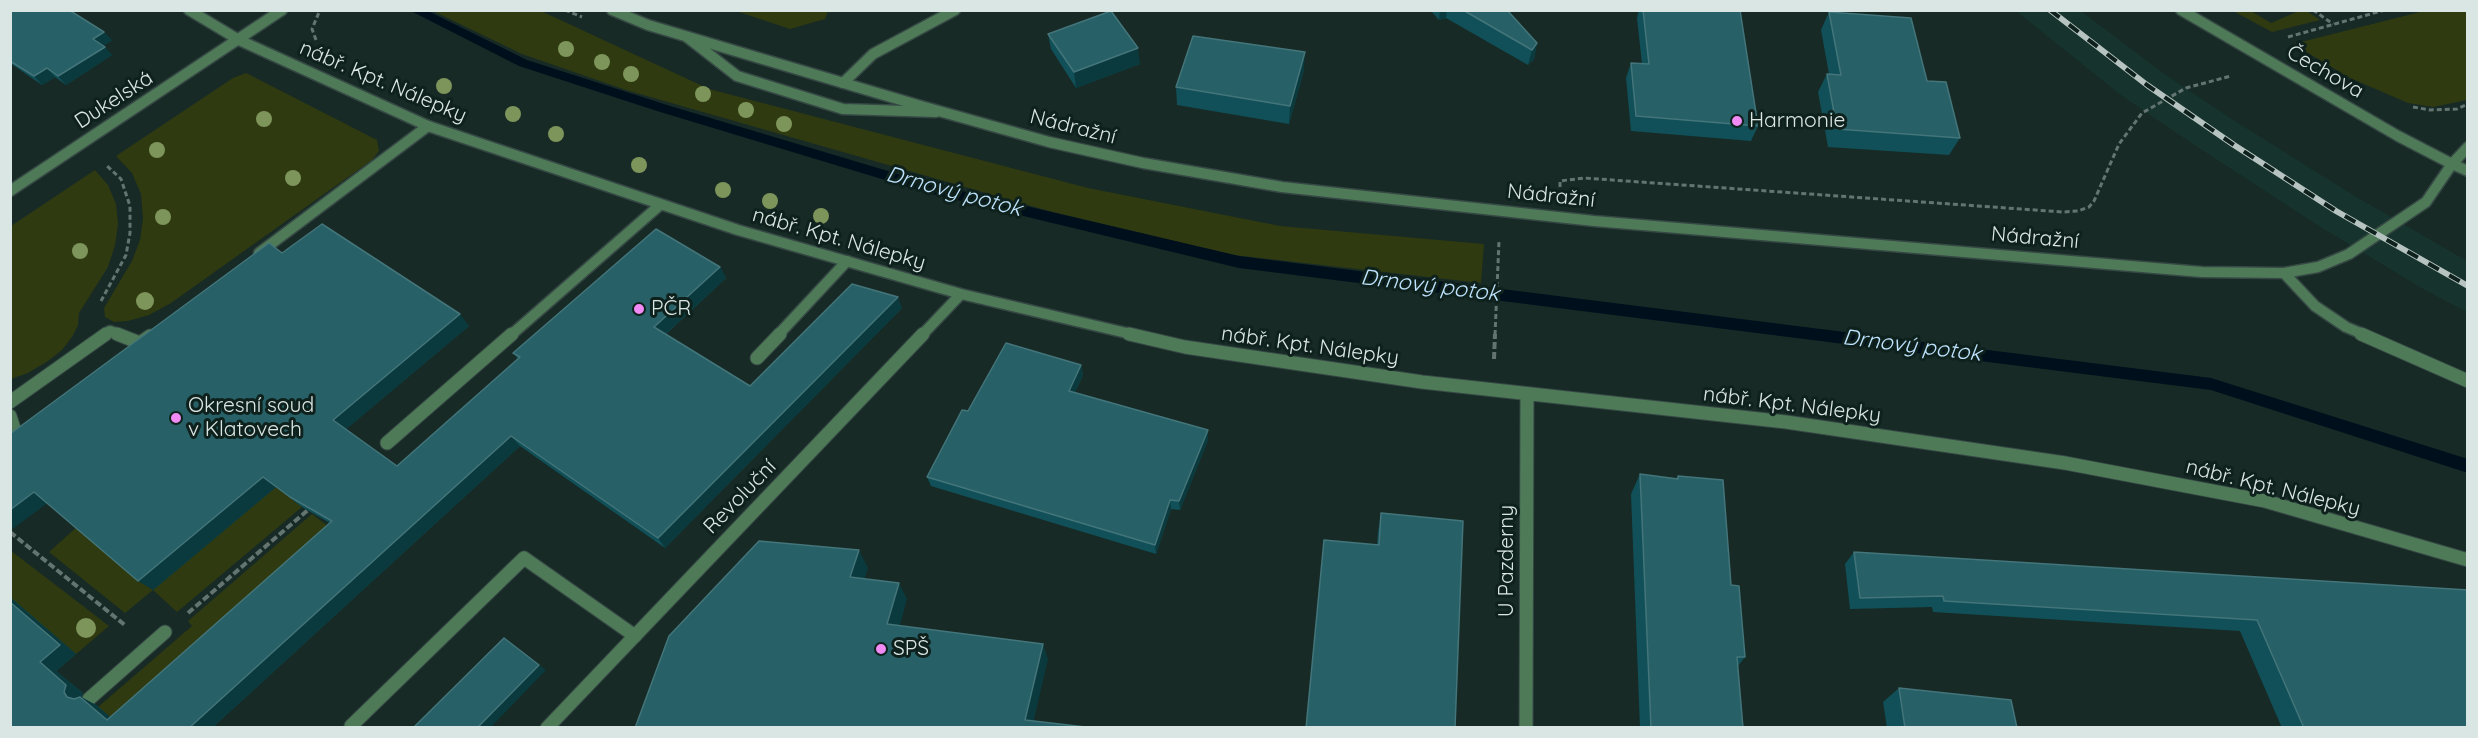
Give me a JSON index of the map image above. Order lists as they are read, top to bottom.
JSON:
{
  "streets": {
    "street": [
      "Čechova",
      "nábř. Kpt. Nálepky",
      "Dukelská",
      "Nádražní",
      "Revoluční",
      "U Pazderny"
    ]
  },
  "crossings": [
    ["Čechova", "Nádražní"],
    ["nábř. Kpt. Nálepky", "Dukelská"],
    ["nábř. Kpt. Nálepky", "Revoluční"],
    ["nábř. Kpt. Nálepky", "U Pazderny"]
  ],
  "water": ["Drnový potok"],
  "places": [
    "Harmonie",
    "PČR",
    "Okresní soud v Klatovech",
    "SPŠ"
  ]
}
